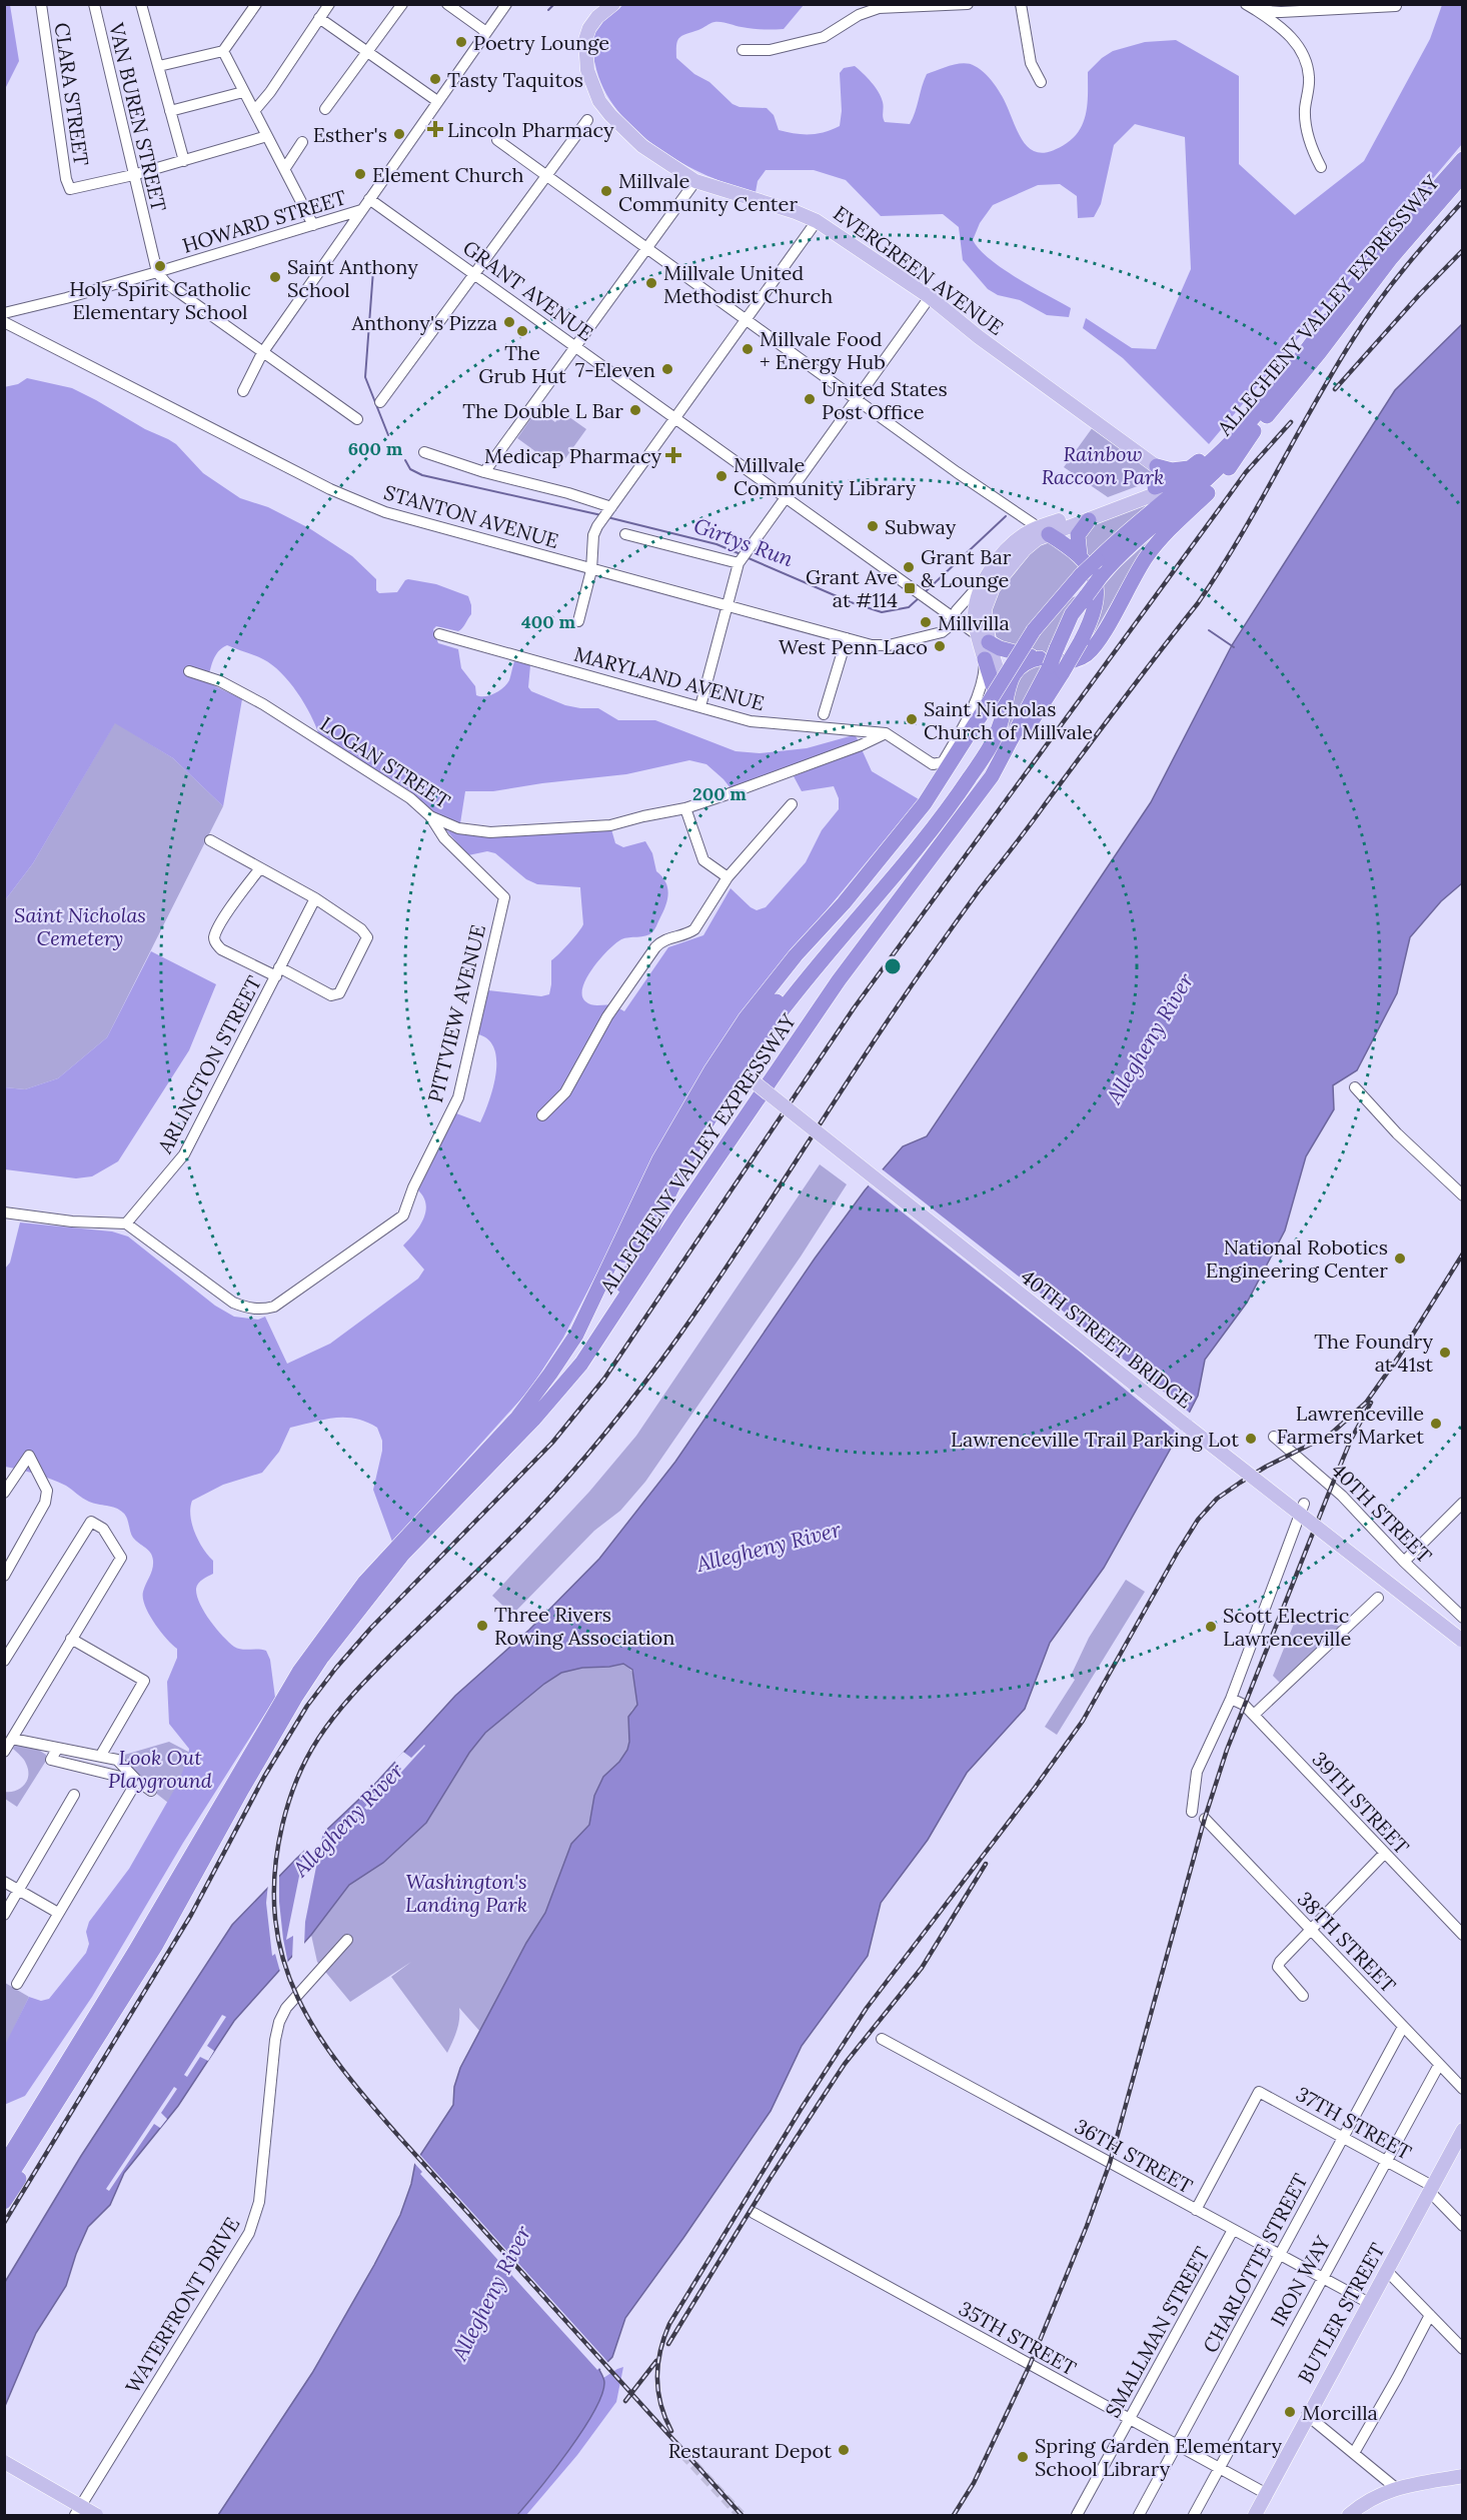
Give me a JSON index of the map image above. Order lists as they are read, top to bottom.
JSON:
{
  "streets": {
    "highway": ["ALLEGHENY VALLEY EXPRESSWAY"],
    "main road": ["EVERGREEN AVENUE", "40TH STREET BRIDGE", "BUTLER STREET"],
    "street": [
      "CLARA STREET",
      "VAN BUREN STREET",
      "HOWARD STREET",
      "GRANT AVENUE",
      "STANTON AVENUE",
      "MARYLAND AVENUE",
      "LOGAN STREET",
      "PITTVIEW AVENUE",
      "ARLINGTON STREET",
      "40TH STREET",
      "39TH STREET",
      "38TH STREET",
      "37TH STREET",
      "36TH STREET",
      "CHARLOTTE STREET",
      "IRON WAY",
      "WATERFRONT DRIVE",
      "SMALLMAN STREET",
      "35TH STREET"
    ]
  },
  "crossings": [
    ["CLARA STREET", "VAN BUREN STREET"],
    ["VAN BUREN STREET", "HOWARD STREET"],
    ["GRANT AVENUE", "STANTON AVENUE"],
    ["MARYLAND AVENUE", "LOGAN STREET"],
    ["LOGAN STREET", "PITTVIEW AVENUE"],
    ["PITTVIEW AVENUE", "ARLINGTON STREET"],
    ["38TH STREET", "CHARLOTTE STREET"],
    ["38TH STREET", "IRON WAY"],
    ["37TH STREET", "36TH STREET"],
    ["37TH STREET", "CHARLOTTE STREET"],
    ["37TH STREET", "IRON WAY"],
    ["37TH STREET", "BUTLER STREET"],
    ["36TH STREET", "CHARLOTTE STREET"],
    ["36TH STREET", "IRON WAY"],
    ["36TH STREET", "BUTLER STREET"],
    ["36TH STREET", "SMALLMAN STREET"],
    ["CHARLOTTE STREET", "35TH STREET"],
    ["IRON WAY", "35TH STREET"],
    ["BUTLER STREET", "35TH STREET"],
    ["SMALLMAN STREET", "35TH STREET"]
  ],
  "water": ["Girtys Run", "Allegheny River"],
  "parks": [
    "Rainbow Raccoon Park",
    "Saint Nicholas Cemetery",
    "Look Out Playground",
    "Washington's Landing Park"
  ],
  "places": {
    "other": [
      "Poetry Lounge",
      "Tasty Taquitos",
      "Esther's",
      "Element Church",
      "Millvale Community Center",
      "Holy Spirit Catholic Elementary School",
      "Saint Anthony School",
      "Millvale United Methodist Church",
      "Anthony's Pizza",
      "The Grub Hut",
      "Millvale Food + Energy Hub",
      "7-Eleven",
      "United States Post Office",
      "The Double L Bar",
      "Millvale Community Library",
      "Subway",
      "Grant Bar & Lounge",
      "Millvilla",
      "West Penn Laco",
      "Saint Nicholas Church of Millvale",
      "National Robotics Engineering Center",
      "The Foundry at 41st",
      "Lawrenceville Farmers Market",
      "Lawrenceville Trail Parking Lot",
      "Three Rivers Rowing Association",
      "Scott Electric Lawrenceville",
      "Morcilla",
      "Restaurant Depot",
      "Spring Garden Elementary School Library"
    ],
    "health": ["Lincoln Pharmacy", "Medicap Pharmacy"],
    "transit": ["Grant Ave at #114"]
  },
  "rings": ["600 m", "400 m", "200 m"]
}
